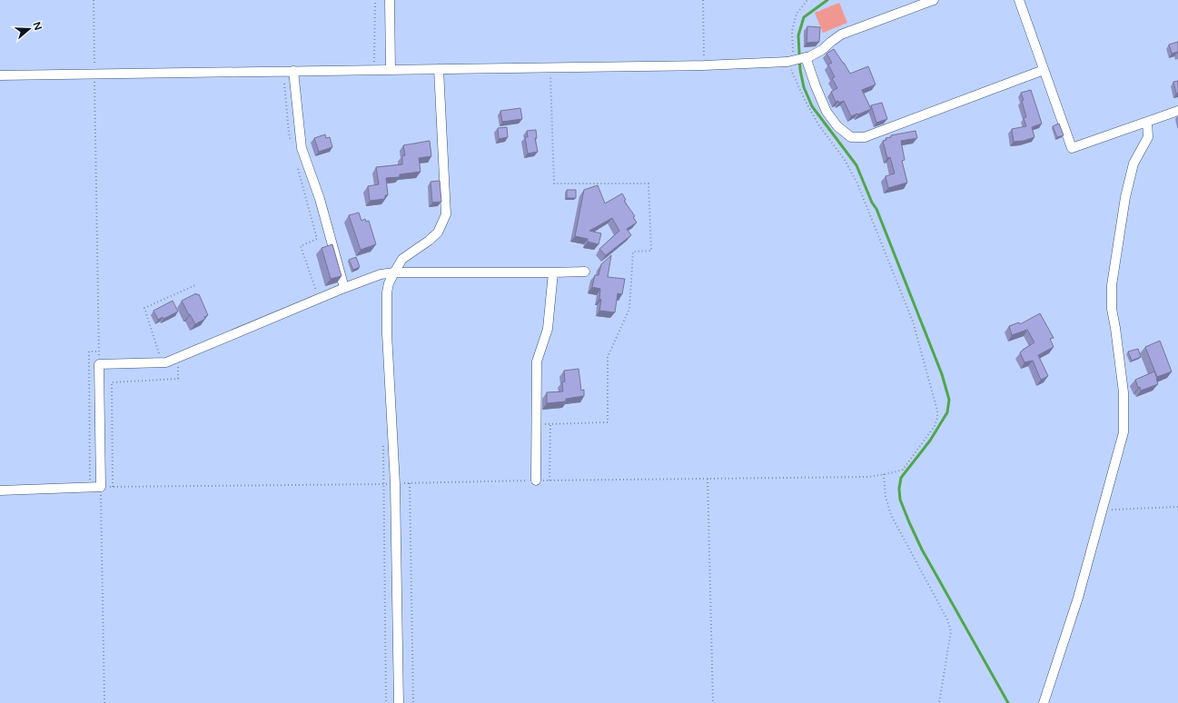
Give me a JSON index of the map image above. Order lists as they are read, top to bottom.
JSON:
{
  "north": "right"
}
